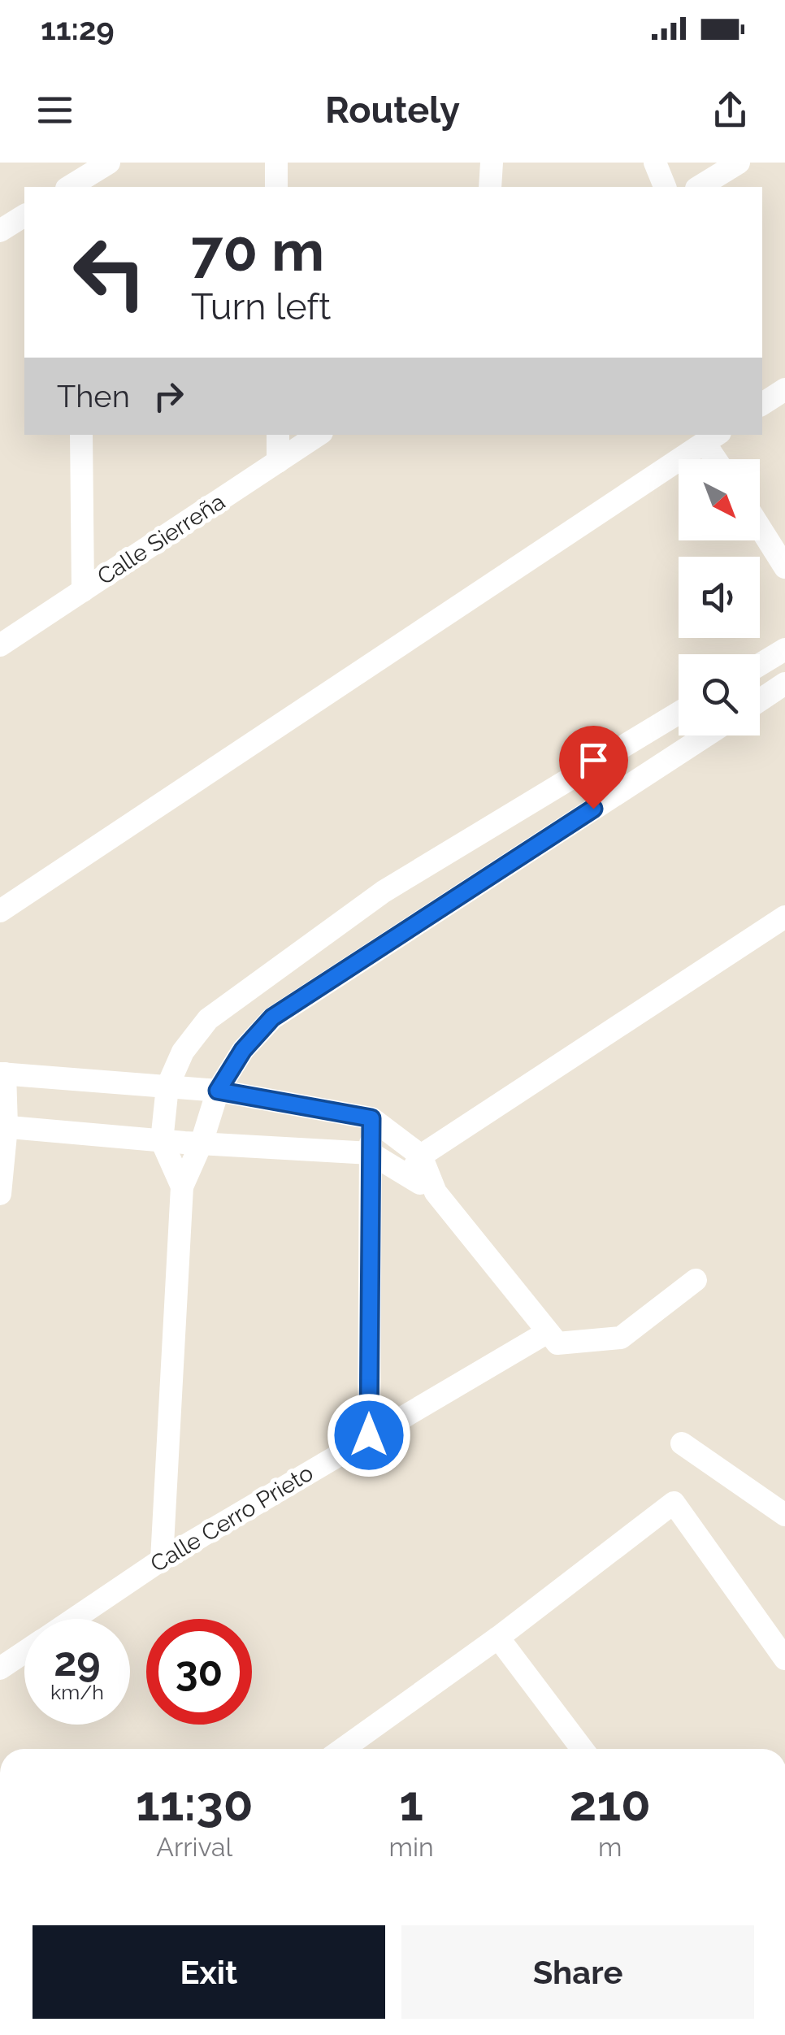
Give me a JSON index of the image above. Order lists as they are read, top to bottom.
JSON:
{
  "streets": {
    "street": ["Calle Sierreña", "Calle Cerro Prieto"]
  },
  "north": "bottom right",
  "page": {
    "status": "11:29",
    "header": "Routely",
    "turn": ["70 m", "Turn left"],
    "then": "Then",
    "speed": "29 km/h",
    "limit": "30",
    "eta": [
      "11:30",
      "Arrival",
      "1",
      "min",
      "210",
      "m"
    ],
    "buttons": ["Exit", "Share"]
  }
}
